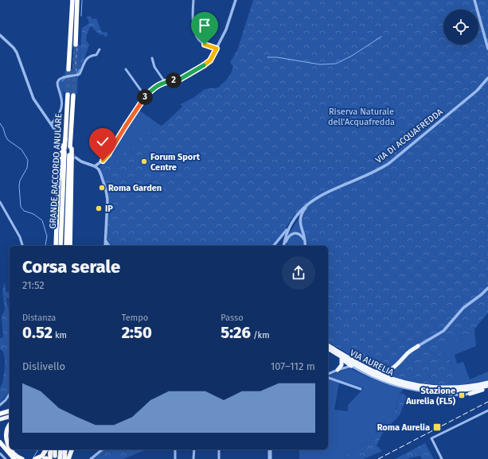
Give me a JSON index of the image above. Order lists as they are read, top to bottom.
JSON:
{
  "streets": {
    "highway": ["GRANDE RACCORDO ANULARE", "VIA AURELIA"],
    "street": ["VIA DI ACQUAFREDDA"]
  },
  "parks": ["Riserva Naturale dell'Acquafredda"],
  "places": {
    "other": ["Forum Sport Centre", "Roma Garden", "IP"],
    "transit": ["Stazione Aurelia (FL5)", "Roma Aurelia"]
  },
  "page": {
    "pins": ["2", "3"],
    "heading": ["Corsa serale", "21:52"],
    "stats": [
      ["Distanza", "0.52 km"],
      ["Tempo", "2:50"],
      ["Passo", "5:26 /km"]
    ],
    "chart": ["Dislivello", "107–112 m"]
  }
}
